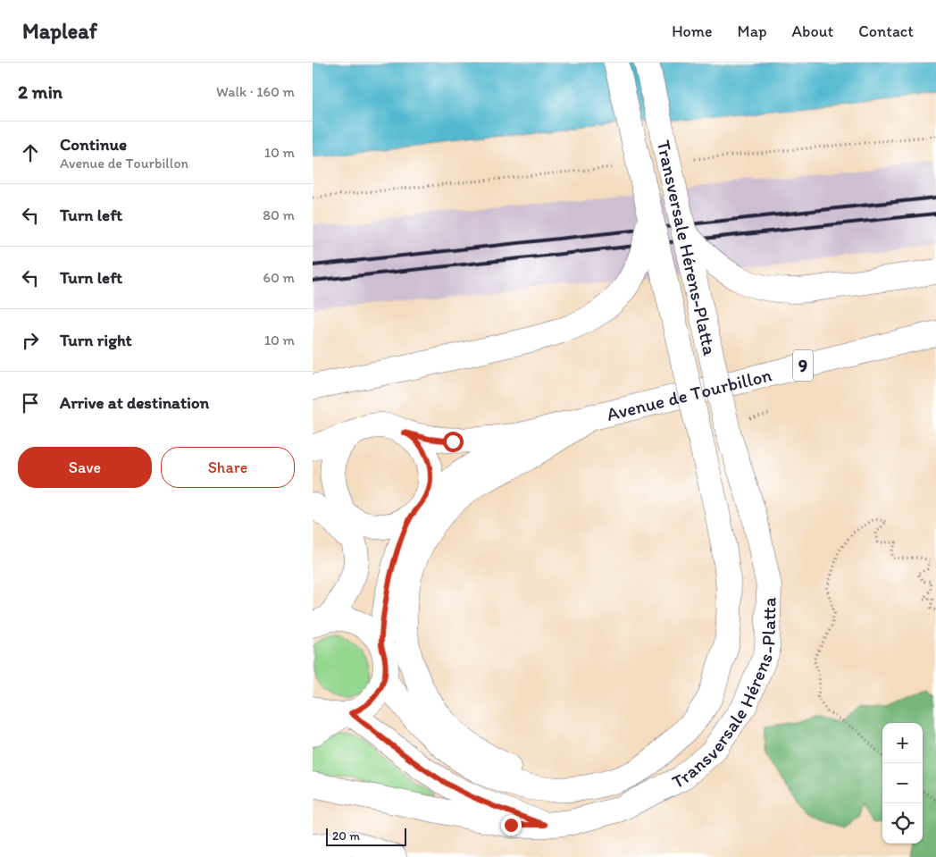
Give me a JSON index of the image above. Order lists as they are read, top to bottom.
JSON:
{
  "streets": {
    "main road": ["Transversale Hérens-Platta", "9", "Avenue de Tourbillon"]
  },
  "scale_bar": "20 m",
  "page": {
    "header": "Mapleaf",
    "nav": [
      "Home",
      "Map",
      "About",
      "Contact"
    ],
    "heading": ["2 min", "Walk · 160 m"],
    "list": [
      ["Continue", "Avenue de Tourbillon", "10 m"],
      ["Turn left", "80 m"],
      ["Turn left", "60 m"],
      ["Turn right", "10 m"],
      "Arrive at destination"
    ],
    "buttons": ["Save", "Share"],
    "map_buttons": ["+", "−"],
    "scale": "20 m"
  }
}
